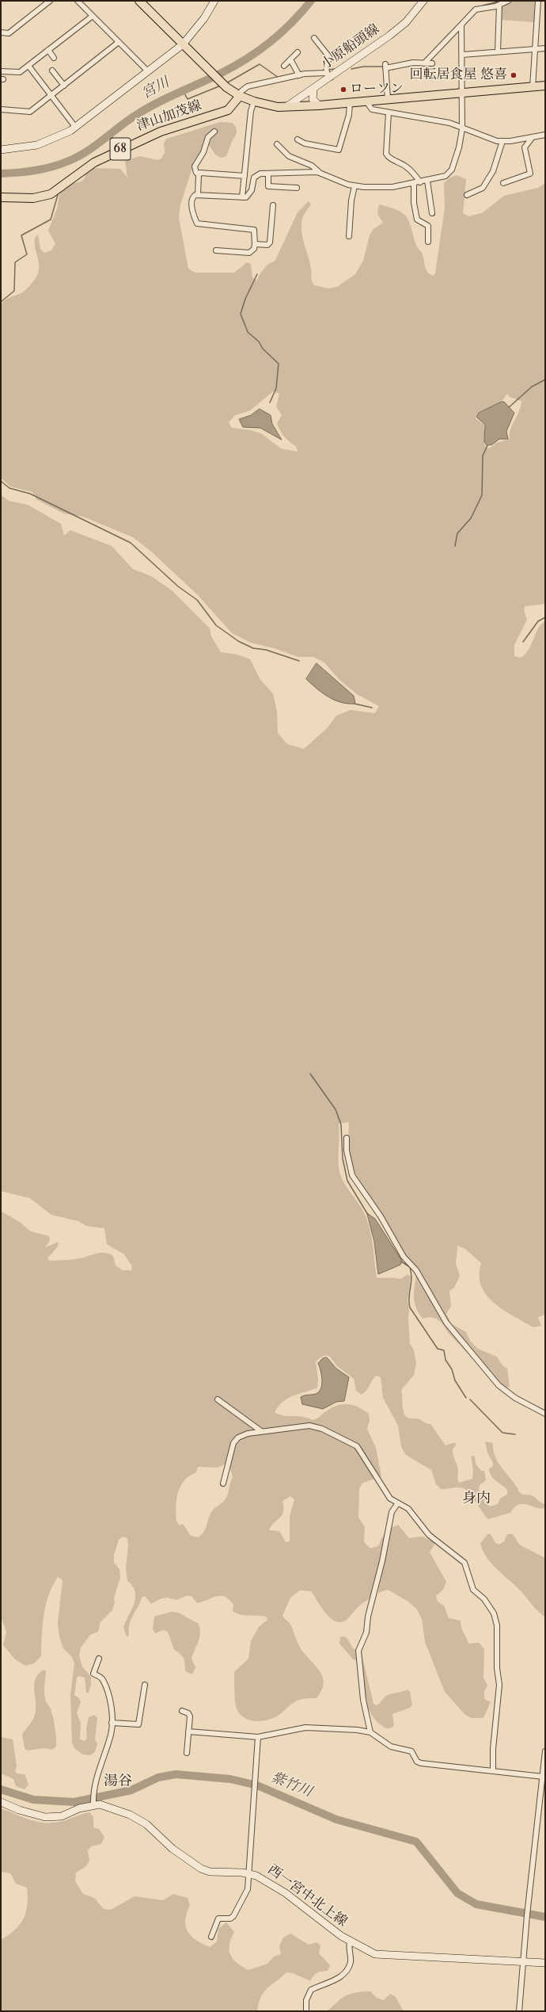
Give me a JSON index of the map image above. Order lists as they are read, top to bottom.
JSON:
{
  "streets": {
    "main road": [
      "小原船頭線",
      "津山加茂線",
      "68",
      "西一宮中北上線"
    ]
  },
  "districts": ["身内", "湯谷"],
  "water": ["宮川", "紫竹川"],
  "places": ["回転居食屋 悠喜", "ローソン"]
}
